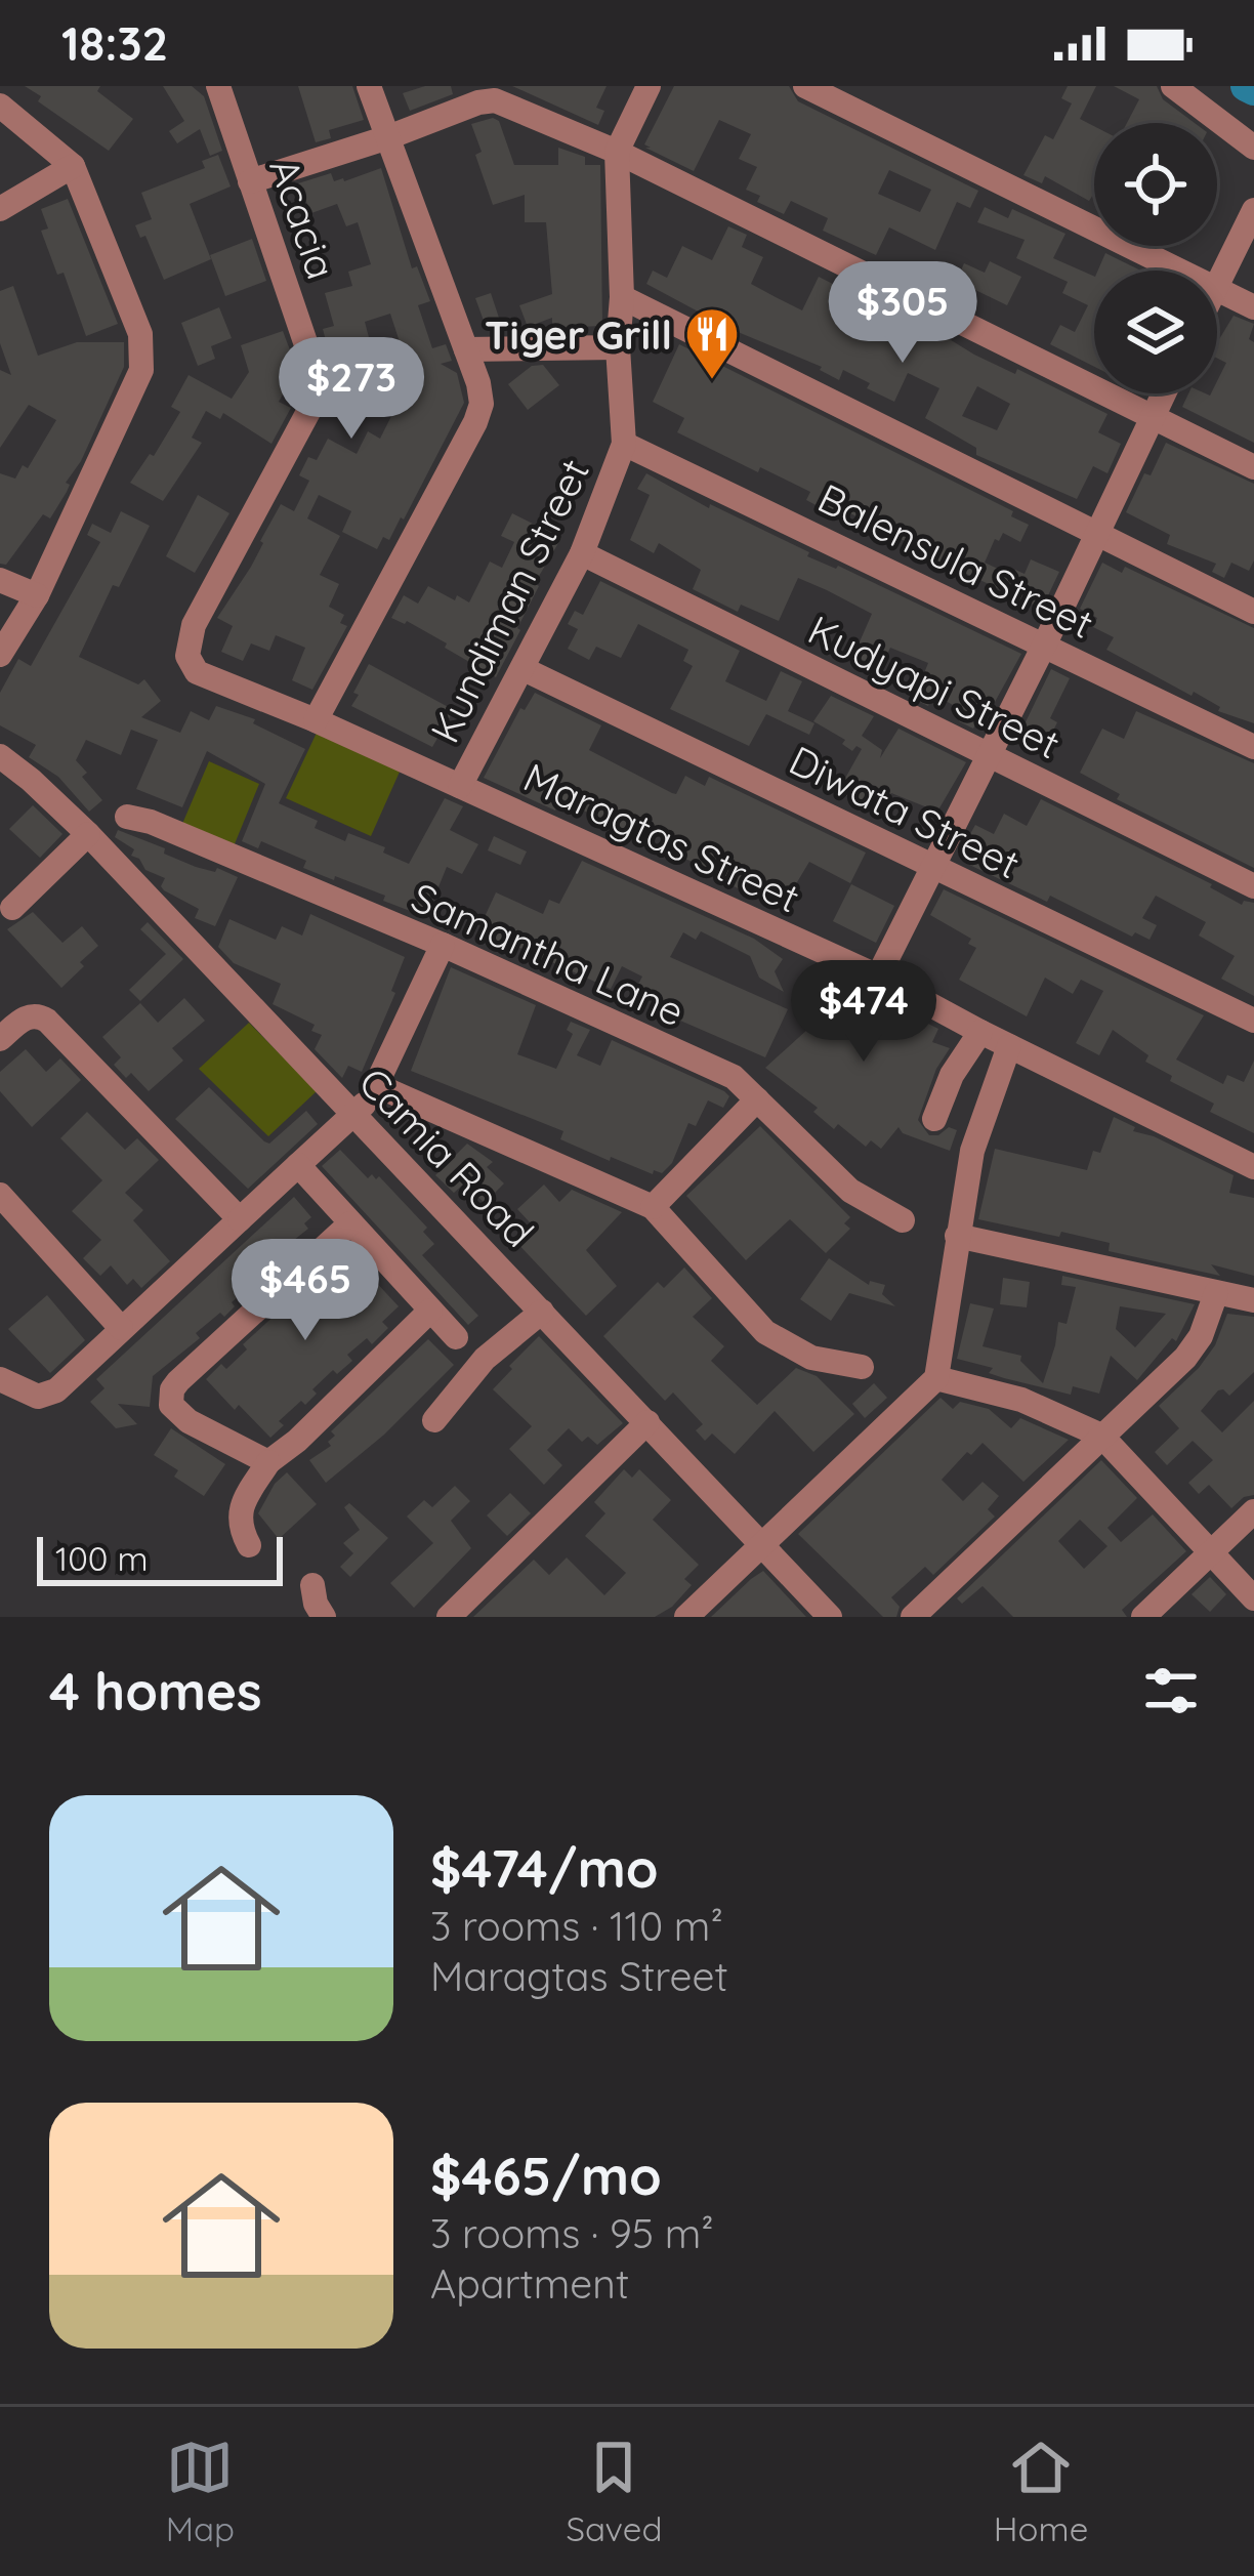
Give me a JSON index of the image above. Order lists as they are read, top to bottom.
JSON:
{
  "streets": {
    "street": [
      "Acacia",
      "Balensula Street",
      "Kundiman Street",
      "Kudyapi Street",
      "Diwata Street",
      "Maragtas Street",
      "Samantha Lane",
      "Camia Road"
    ]
  },
  "crossings": [
    ["Acacia", "Maragtas Street"],
    ["Balensula Street", "Kundiman Street"],
    ["Kundiman Street", "Kudyapi Street"],
    ["Kundiman Street", "Diwata Street"],
    ["Kundiman Street", "Maragtas Street"]
  ],
  "places": {
    "restaurant": ["Tiger Grill"]
  },
  "scale_bar": "100 m",
  "page": {
    "status": "18:32",
    "price": [
      "$305",
      "$273",
      "$474",
      "$465"
    ],
    "scale": "100 m",
    "heading": "4 homes",
    "list": [
      {
        "name": "$474/mo",
        "note": "3 rooms · 110 m² · Maragtas Street"
      },
      {
        "name": "$465/mo",
        "note": "3 rooms · 95 m² · Apartment"
      }
    ],
    "tabs": ["Map", "Saved", "Home"]
  }
}
